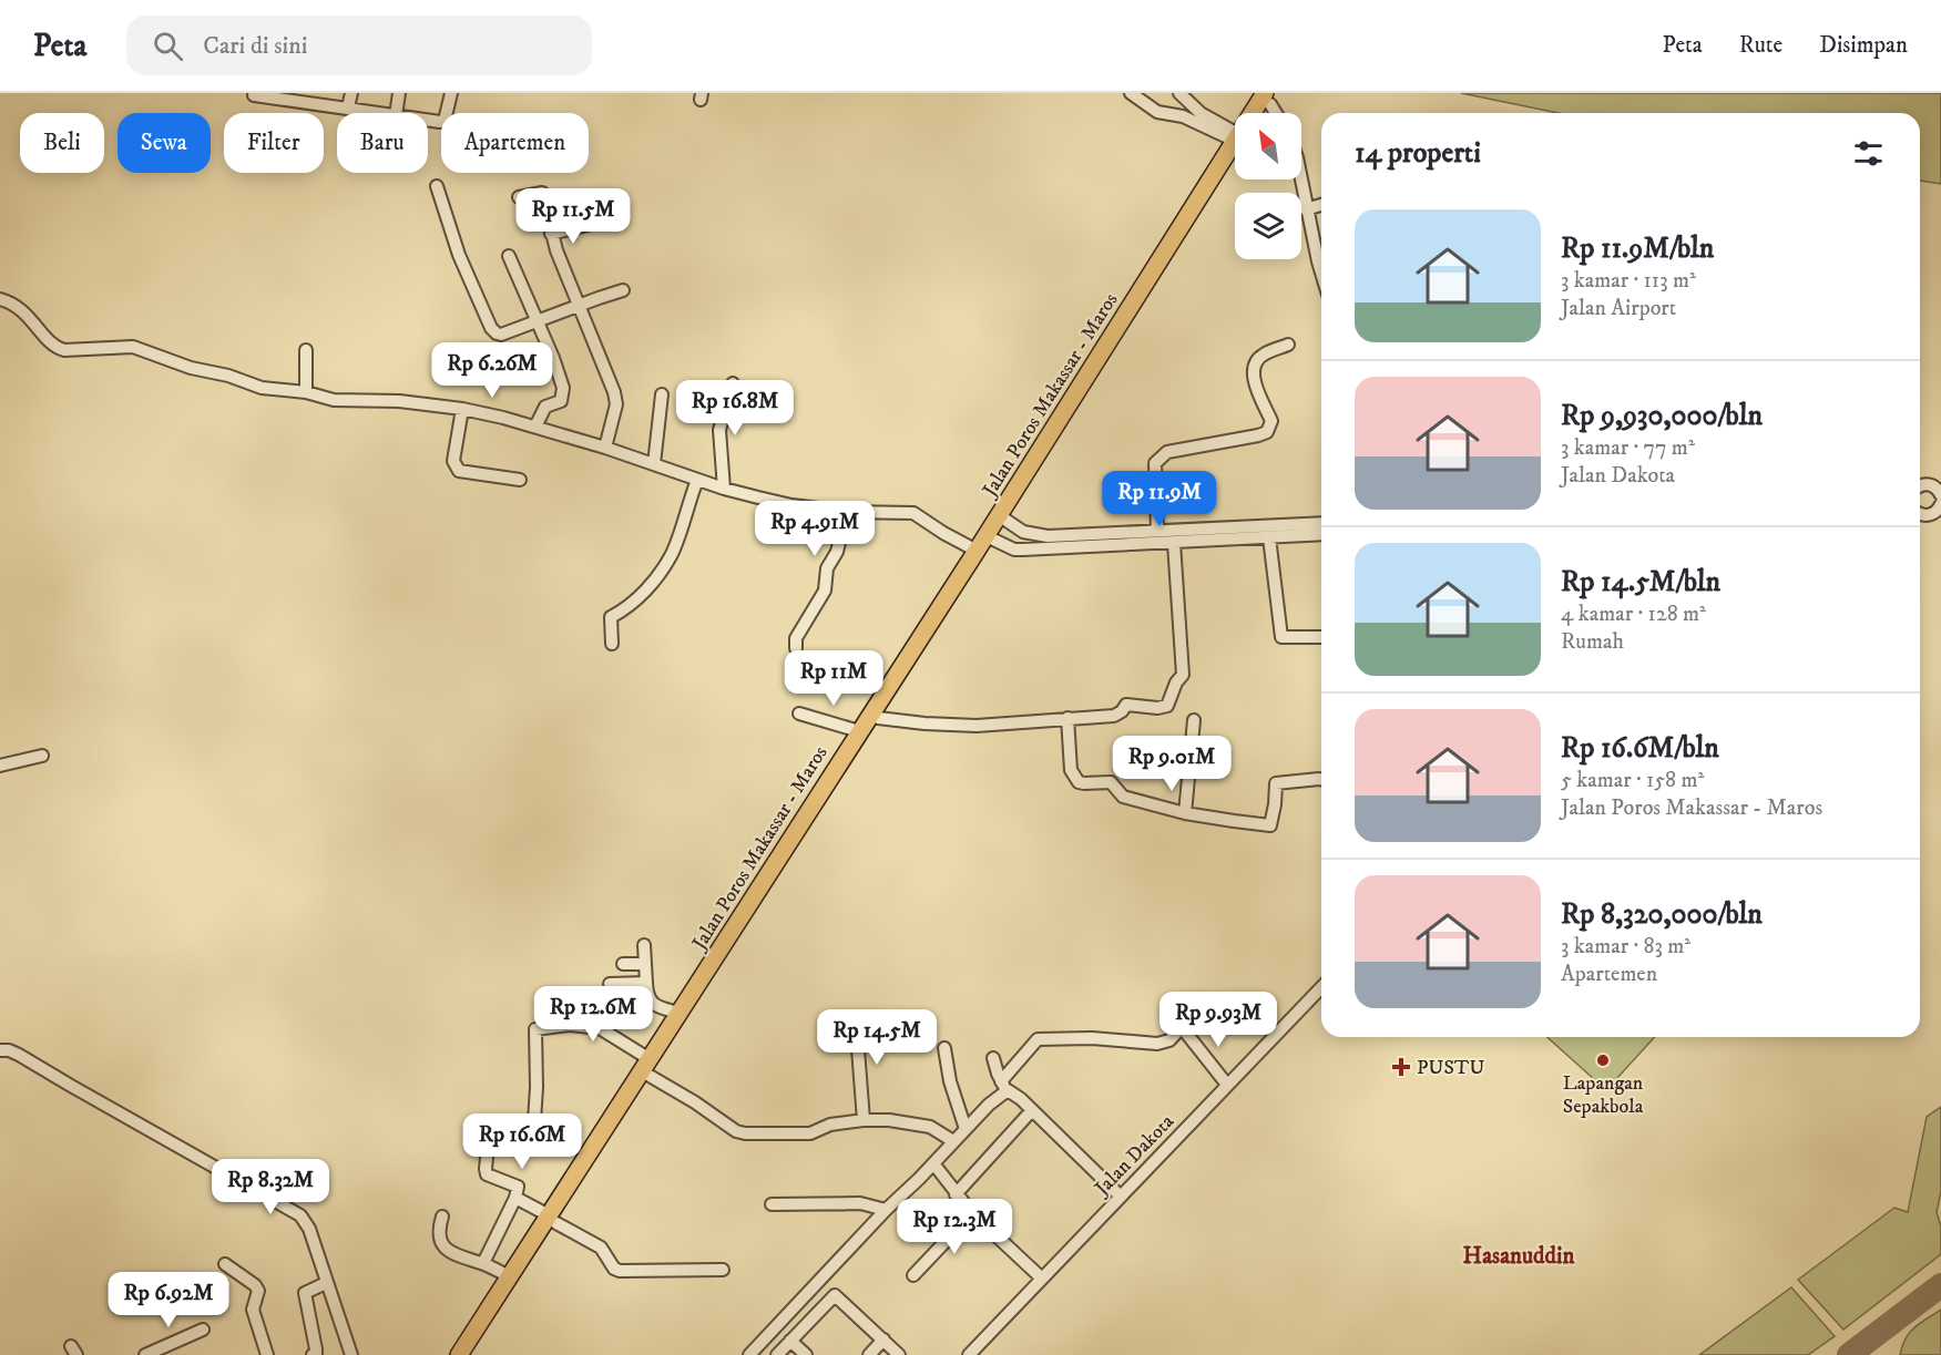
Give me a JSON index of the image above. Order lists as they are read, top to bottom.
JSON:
{
  "streets": {
    "highway": ["Jalan Poros Makassar - Maros"],
    "street": ["Jalan Dakota"]
  },
  "districts": ["Hasanuddin"],
  "places": {
    "other": ["Lapangan Sepakbola"],
    "health": ["PUSTU"]
  },
  "north": "top left",
  "page": {
    "header": "Peta",
    "search": "Cari di sini",
    "nav": ["Peta", "Rute", "Disimpan"],
    "chip": [
      "Beli",
      "Sewa",
      "Filter",
      "Baru",
      "Apartemen"
    ],
    "heading": "14 properti",
    "price": [
      "Rp 11.5M",
      "Rp 6.26M",
      "Rp 16.8M",
      "Rp 11.9M",
      "Rp 4.91M",
      "Rp 11M",
      "Rp 9.01M",
      "Rp 12.6M",
      "Rp 9.93M",
      "Rp 14.5M",
      "Rp 16.6M",
      "Rp 8.32M",
      "Rp 12.3M",
      "Rp 6.92M"
    ],
    "list": [
      {
        "name": "Rp 11.9M/bln",
        "note": "3 kamar · 113 m² · Jalan Airport"
      },
      {
        "name": "Rp 9,930,000/bln",
        "note": "3 kamar · 77 m² · Jalan Dakota"
      },
      {
        "name": "Rp 14.5M/bln",
        "note": "4 kamar · 128 m² · Rumah"
      },
      {
        "name": "Rp 16.6M/bln",
        "note": "5 kamar · 158 m² · Jalan Poros Makassar - Maros"
      },
      {
        "name": "Rp 8,320,000/bln",
        "note": "3 kamar · 83 m² · Apartemen"
      }
    ]
  }
}
